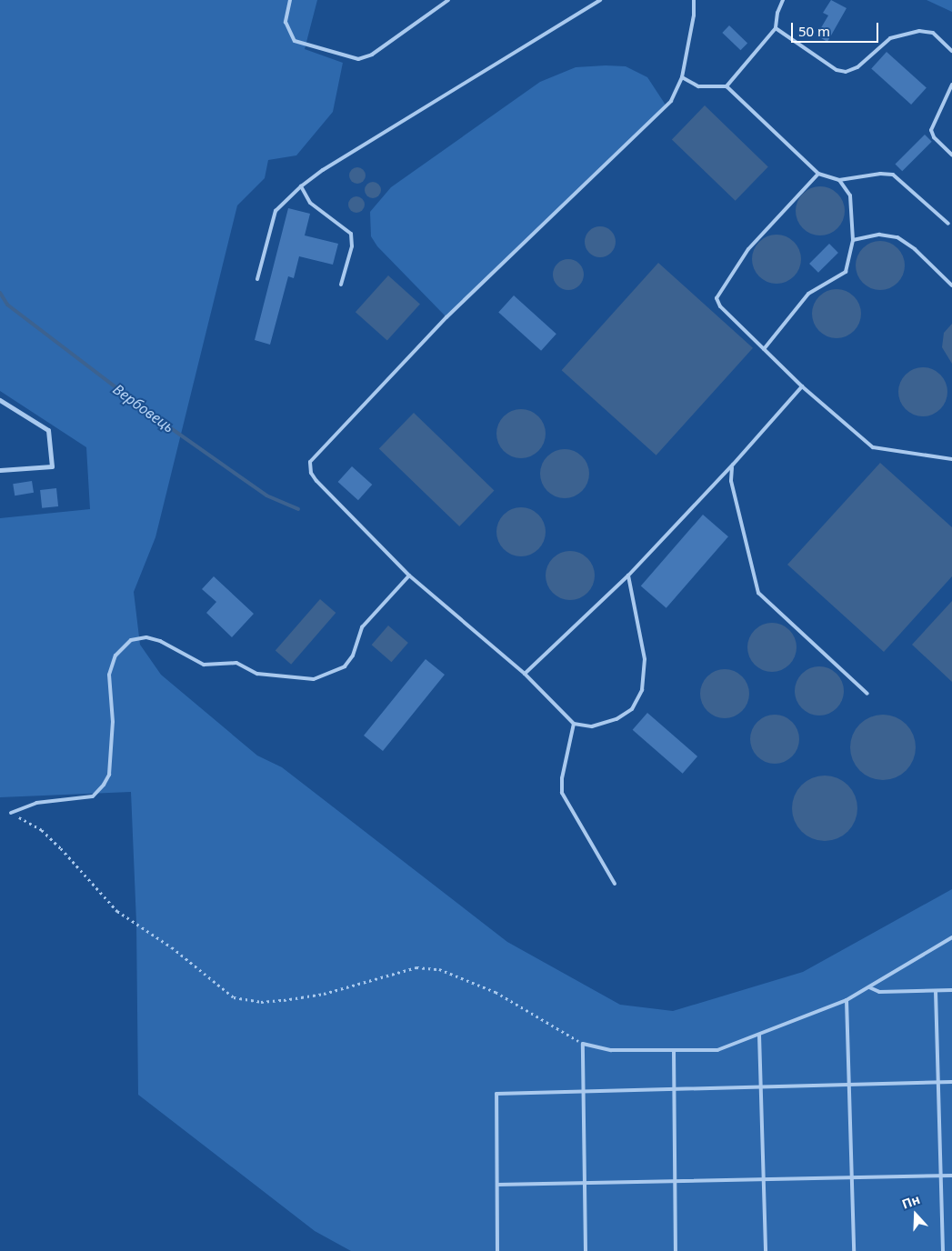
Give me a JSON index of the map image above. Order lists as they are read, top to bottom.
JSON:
{
  "water": ["Вербовець"],
  "scale_bar": "50 m",
  "north": "top"
}
